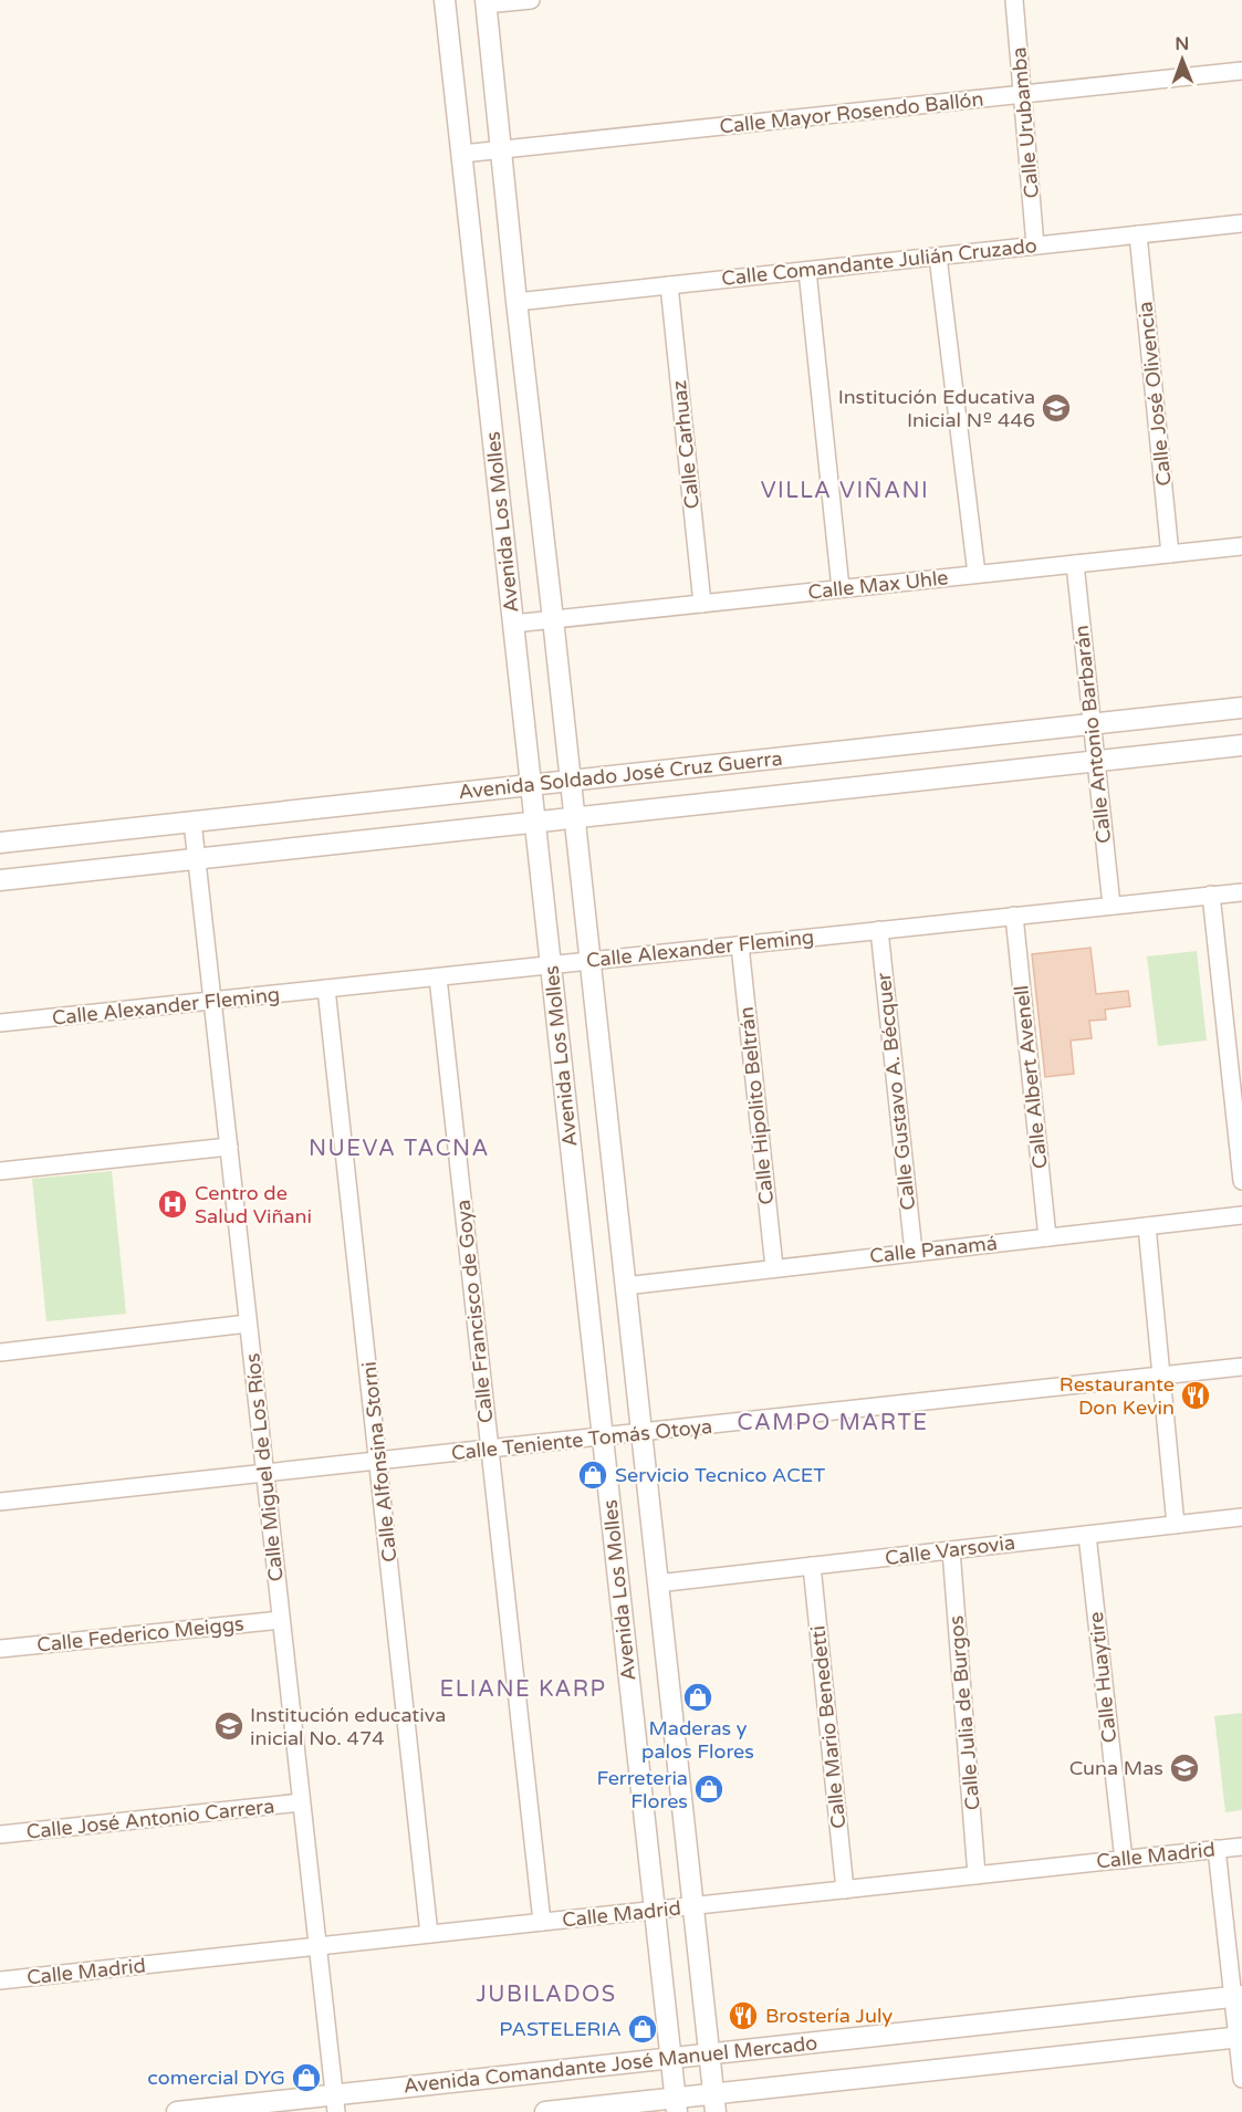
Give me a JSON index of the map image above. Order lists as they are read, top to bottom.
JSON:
{
  "streets": {
    "street": [
      "Calle Mayor Rosendo Ballón",
      "Calle Urubamba",
      "Calle Comandante Julián Cruzado",
      "Calle José Olivencia",
      "Calle Carhuaz",
      "Avenida Los Molles",
      "Calle Max Uhle",
      "Calle Antonio Barbarán",
      "Avenida Soldado José Cruz Guerra",
      "Calle Alexander Fleming",
      "Calle Albert Avenell",
      "Calle Gustavo A. Bécquer",
      "Calle Hipolito Beltrán",
      "Calle Panamá",
      "Calle Francisco de Goya",
      "Calle Teniente Tomás Otoya",
      "Calle Alfonsina Storni",
      "Calle Miguel de Los Ríos",
      "Calle Varsovia",
      "Calle Federico Meiggs",
      "Calle Huaytire",
      "Calle Julia de Burgos",
      "Calle Mario Benedetti",
      "Calle José Antonio Carrera",
      "Calle Madrid",
      "Avenida Comandante José Manuel Mercado"
    ]
  },
  "crossings": [
    ["Calle Mayor Rosendo Ballón", "Calle Urubamba"],
    ["Calle Mayor Rosendo Ballón", "Avenida Los Molles"],
    ["Calle Urubamba", "Calle Comandante Julián Cruzado"],
    ["Calle Comandante Julián Cruzado", "Calle José Olivencia"],
    ["Calle Comandante Julián Cruzado", "Calle Carhuaz"],
    ["Calle Comandante Julián Cruzado", "Avenida Los Molles"],
    ["Calle José Olivencia", "Calle Max Uhle"],
    ["Calle Carhuaz", "Calle Max Uhle"],
    ["Avenida Los Molles", "Calle Max Uhle"],
    ["Avenida Los Molles", "Avenida Soldado José Cruz Guerra"],
    ["Avenida Los Molles", "Calle Alexander Fleming"],
    ["Avenida Los Molles", "Calle Panamá"],
    ["Avenida Los Molles", "Calle Teniente Tomás Otoya"],
    ["Avenida Los Molles", "Calle Varsovia"],
    ["Avenida Los Molles", "Calle Madrid"],
    ["Avenida Los Molles", "Avenida Comandante José Manuel Mercado"],
    ["Calle Max Uhle", "Calle Antonio Barbarán"],
    ["Calle Antonio Barbarán", "Avenida Soldado José Cruz Guerra"],
    ["Calle Antonio Barbarán", "Calle Alexander Fleming"],
    ["Avenida Soldado José Cruz Guerra", "Calle Miguel de Los Ríos"],
    ["Calle Alexander Fleming", "Calle Albert Avenell"],
    ["Calle Alexander Fleming", "Calle Gustavo A. Bécquer"],
    ["Calle Alexander Fleming", "Calle Hipolito Beltrán"],
    ["Calle Alexander Fleming", "Calle Francisco de Goya"],
    ["Calle Alexander Fleming", "Calle Alfonsina Storni"],
    ["Calle Alexander Fleming", "Calle Miguel de Los Ríos"],
    ["Calle Albert Avenell", "Calle Panamá"],
    ["Calle Gustavo A. Bécquer", "Calle Panamá"],
    ["Calle Hipolito Beltrán", "Calle Panamá"],
    ["Calle Francisco de Goya", "Calle Teniente Tomás Otoya"],
    ["Calle Francisco de Goya", "Calle Madrid"],
    ["Calle Teniente Tomás Otoya", "Calle Alfonsina Storni"],
    ["Calle Teniente Tomás Otoya", "Calle Miguel de Los Ríos"],
    ["Calle Alfonsina Storni", "Calle Madrid"],
    ["Calle Miguel de Los Ríos", "Calle Federico Meiggs"],
    ["Calle Miguel de Los Ríos", "Calle José Antonio Carrera"],
    ["Calle Miguel de Los Ríos", "Calle Madrid"],
    ["Calle Miguel de Los Ríos", "Avenida Comandante José Manuel Mercado"],
    ["Calle Varsovia", "Calle Huaytire"],
    ["Calle Varsovia", "Calle Julia de Burgos"],
    ["Calle Varsovia", "Calle Mario Benedetti"],
    ["Calle Huaytire", "Calle Madrid"],
    ["Calle Julia de Burgos", "Calle Madrid"],
    ["Calle Mario Benedetti", "Calle Madrid"]
  ],
  "districts": [
    "VILLA VIÑANI",
    "NUEVA TACNA",
    "CAMPO MARTE",
    "ELIANE KARP",
    "JUBILADOS"
  ],
  "places": {
    "school or university": ["Institución Educativa Inicial Nº 446", "Institución educativa inicial No. 474", "Cuna Mas"],
    "hospital": ["Centro de Salud Viñani"],
    "restaurant": ["Restaurante Don Kevin", "Brostería July"],
    "shop": [
      "Servicio Tecnico ACET",
      "Maderas y palos Flores",
      "Ferreteria Flores",
      "PASTELERIA",
      "comercial DYG"
    ]
  },
  "north": "top"
}
